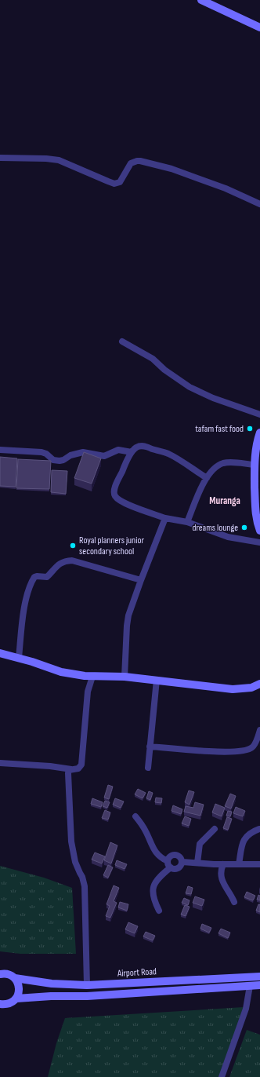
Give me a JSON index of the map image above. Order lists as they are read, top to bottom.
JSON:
{
  "streets": {
    "main road": ["Airport Road"]
  },
  "districts": ["Muranga"],
  "places": ["tafam fast food", "dreams lounge", "Royal planners junior secondary school"]
}
